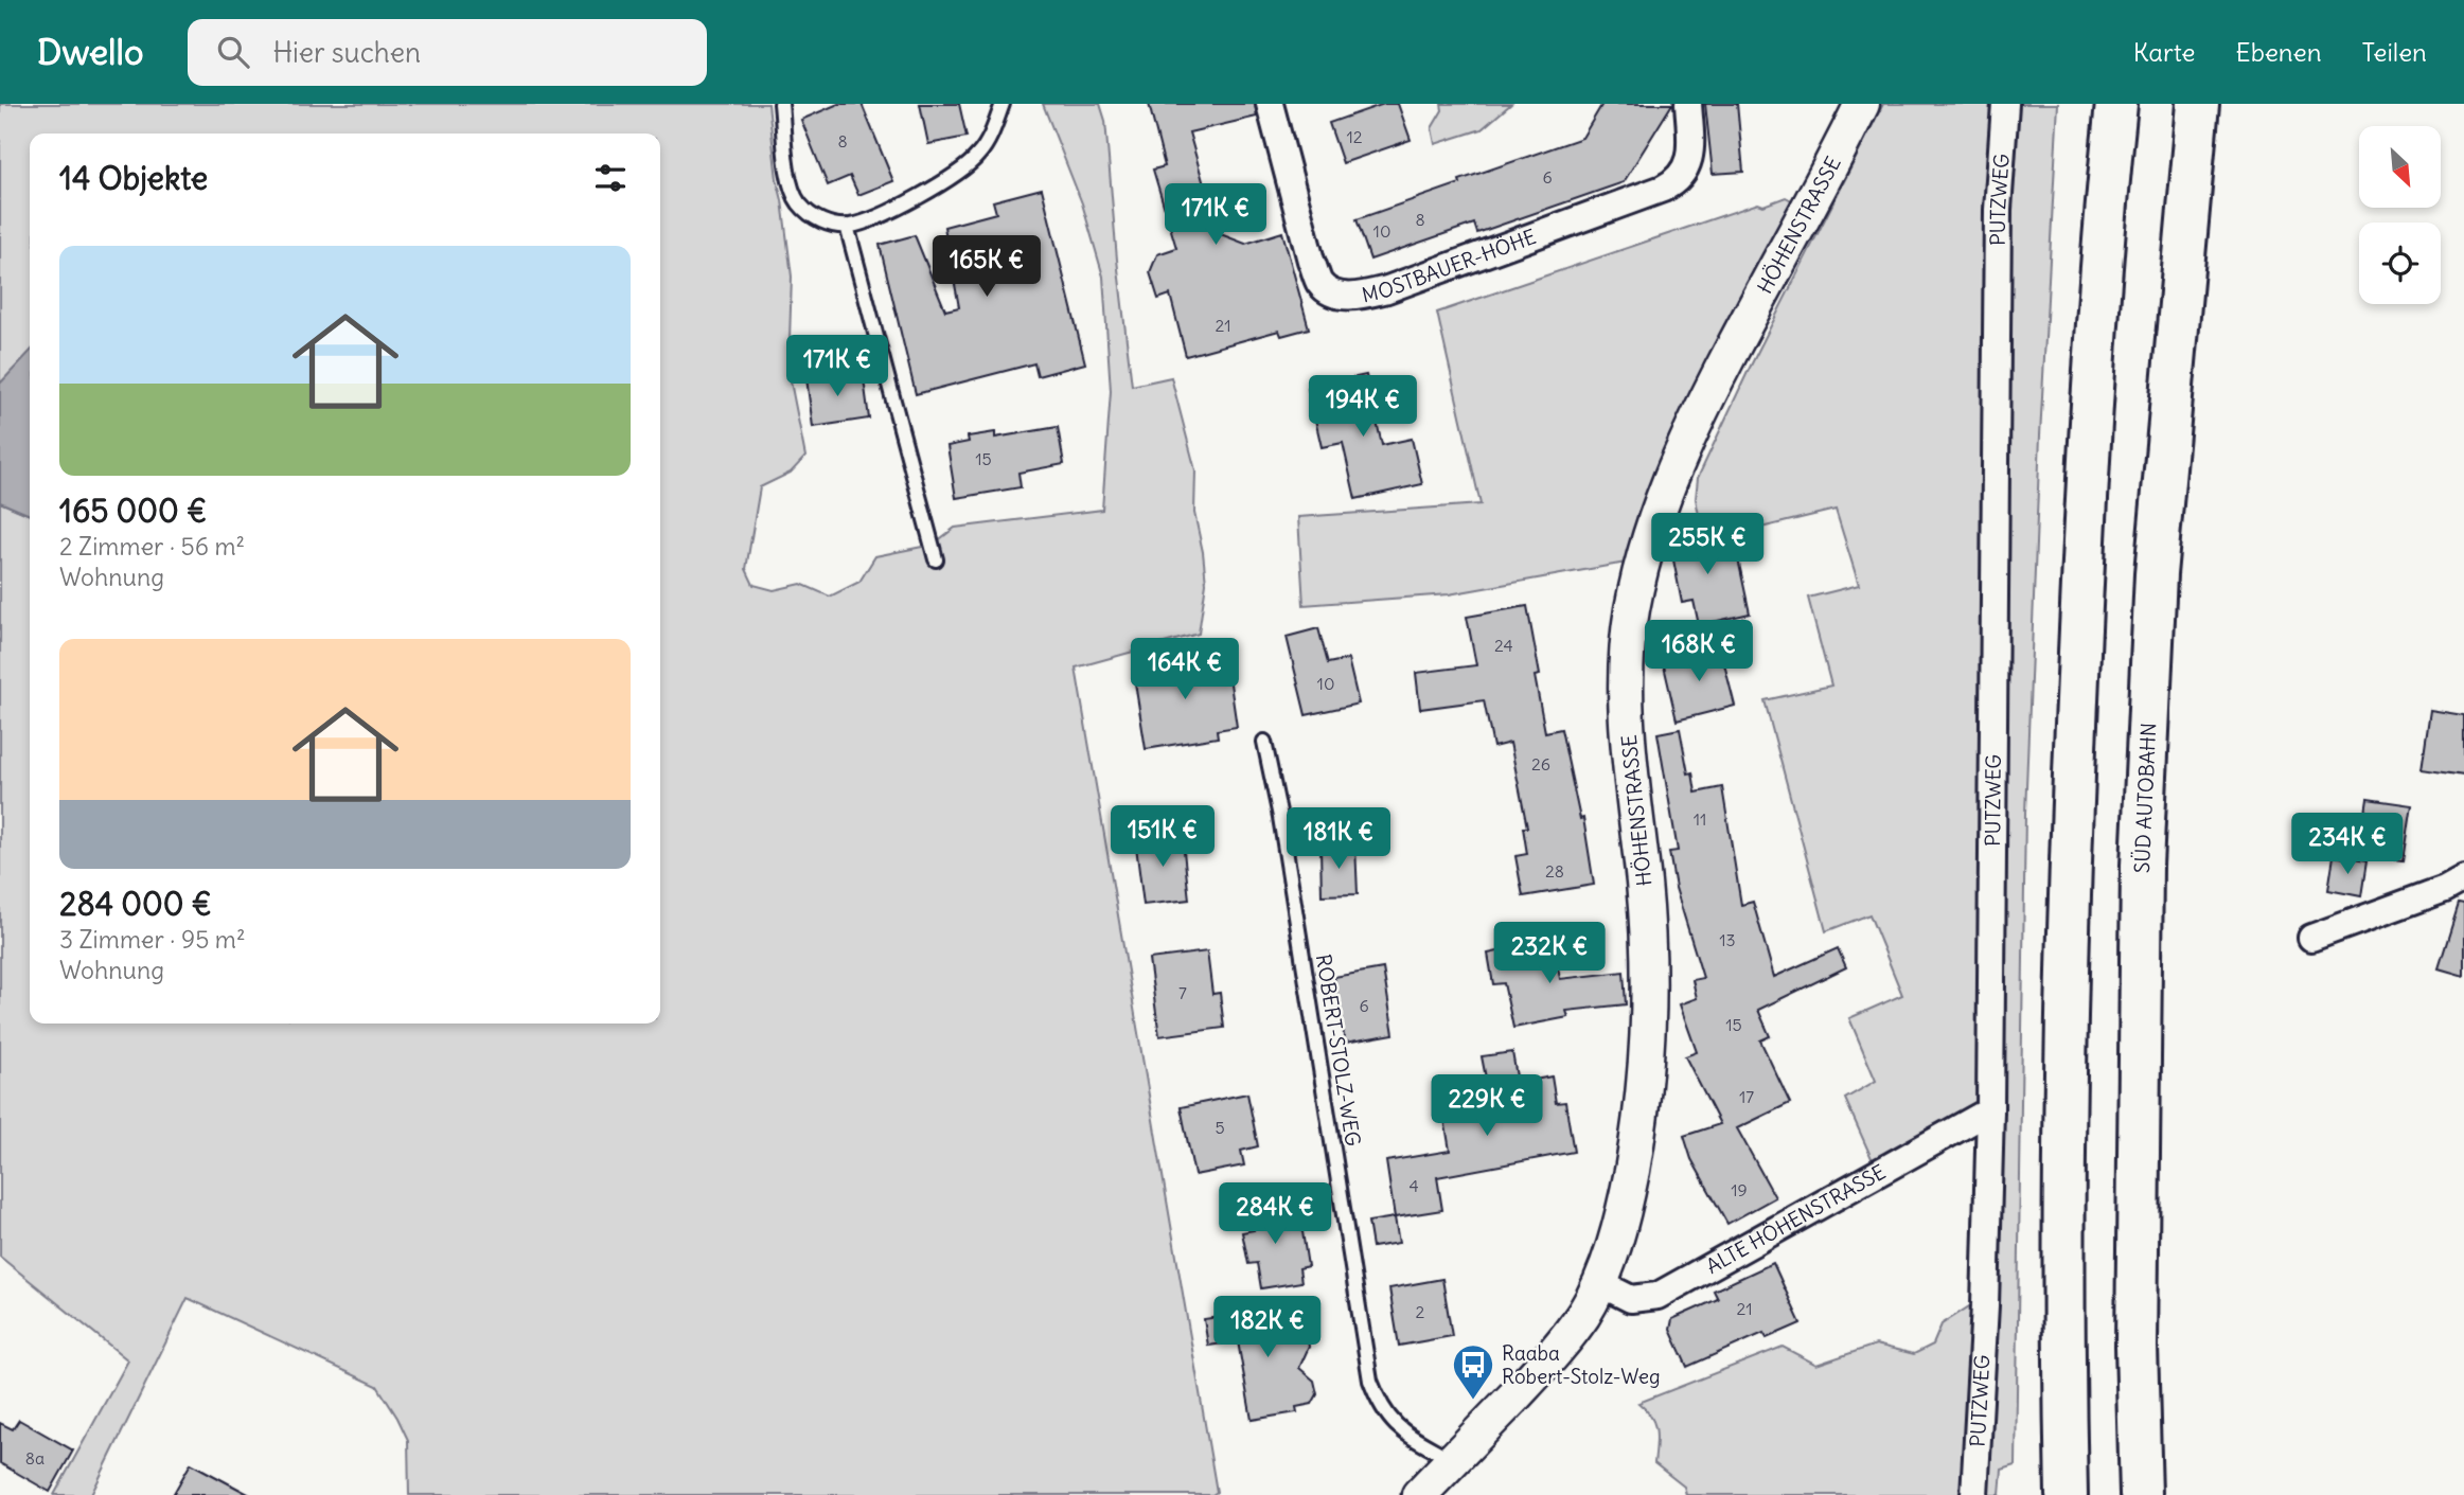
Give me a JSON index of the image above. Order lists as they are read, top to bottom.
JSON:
{
  "streets": {
    "highway": ["SÜD AUTOBAHN"],
    "street": [
      "PUTZWEG",
      "HÖHENSTRASSE",
      "MOSTBAUER-HÖHE",
      "ALTE HÖHENSTRASSE"
    ],
    "lane": ["ROBERT-STOLZ-WEG"]
  },
  "crossings": [
    ["PUTZWEG", "ALTE HÖHENSTRASSE"],
    ["HÖHENSTRASSE", "ROBERT-STOLZ-WEG"],
    ["HÖHENSTRASSE", "ALTE HÖHENSTRASSE"]
  ],
  "places": {
    "bus stop": ["Raaba Robert-Stolz-Weg"]
  },
  "house_numbers": [
    "12",
    "8",
    "6",
    "8",
    "10",
    "21",
    "15",
    "24",
    "10",
    "26",
    "11",
    "28",
    "13",
    "7",
    "6",
    "15",
    "17",
    "5",
    "4",
    "19",
    "21",
    "2",
    "8a"
  ],
  "north": "bottom right",
  "page": {
    "header": "Dwello",
    "search": "Hier suchen",
    "nav": ["Karte", "Ebenen", "Teilen"],
    "heading": "14 Objekte",
    "price": [
      "171K €",
      "165K €",
      "171K €",
      "194K €",
      "255K €",
      "168K €",
      "164K €",
      "151K €",
      "181K €",
      "234K €",
      "232K €",
      "229K €",
      "284K €",
      "182K €"
    ],
    "list": [
      {
        "name": "165 000 €",
        "note": "2 Zimmer · 56 m² · Wohnung"
      },
      {
        "name": "284 000 €",
        "note": "3 Zimmer · 95 m² · Wohnung"
      }
    ]
  }
}
